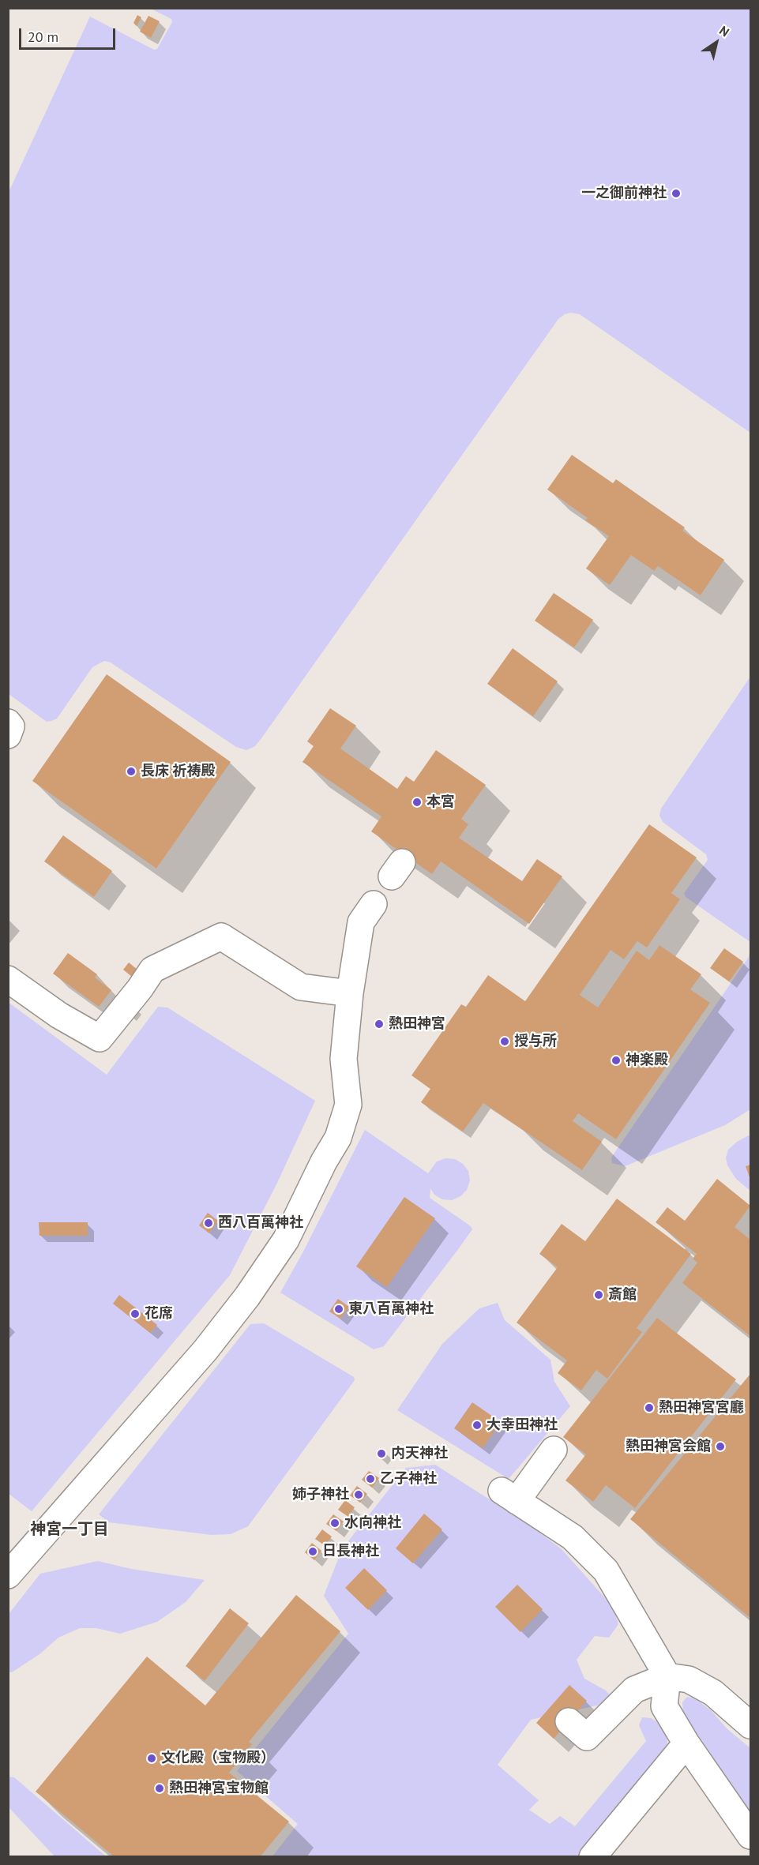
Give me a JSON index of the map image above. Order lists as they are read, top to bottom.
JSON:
{
  "districts": ["神宮一丁目"],
  "places": [
    "一之御前神社",
    "長床 祈祷殿",
    "本宮",
    "熱田神宮",
    "授与所",
    "神楽殿",
    "西八百萬神社",
    "斎館",
    "東八百萬神社",
    "花席",
    "熱田神宮宮廳",
    "大幸田神社",
    "熱田神宮会館",
    "内天神社",
    "乙子神社",
    "姉子神社",
    "水向神社",
    "日長神社",
    "文化殿（宝物殿）",
    "熱田神宮宝物館"
  ],
  "scale_bar": "20 m",
  "north": "top right"
}
